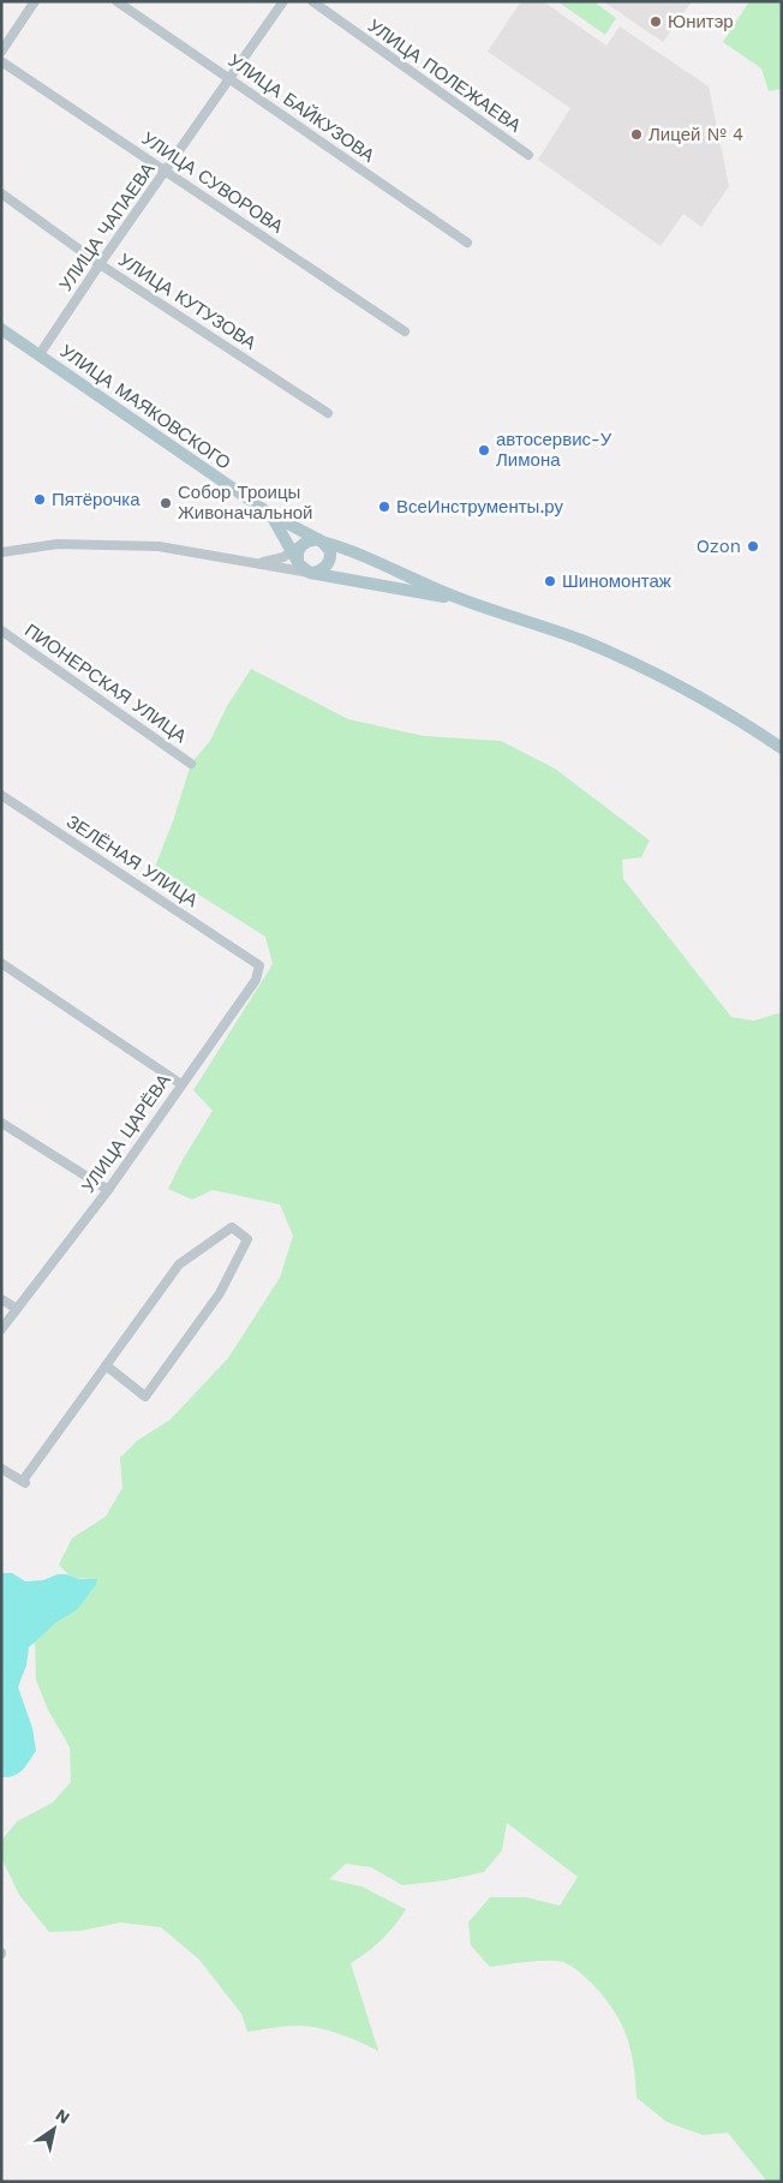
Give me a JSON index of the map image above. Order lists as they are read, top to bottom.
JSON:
{
  "streets": {
    "main road": ["УЛИЦА МАЯКОВСКОГО"],
    "street": [
      "УЛИЦА ПОЛЕЖАЕВА",
      "УЛИЦА БАЙКУЗОВА",
      "УЛИЦА СУВОРОВА",
      "УЛИЦА ЧАПАЕВА",
      "УЛИЦА КУТУЗОВА",
      "ПИОНЕРСКАЯ УЛИЦА",
      "ЗЕЛЁНАЯ УЛИЦА",
      "УЛИЦА ЦАРЁВА"
    ]
  },
  "crossings": [
    ["УЛИЦА БАЙКУЗОВА", "УЛИЦА ЧАПАЕВА"],
    ["УЛИЦА СУВОРОВА", "УЛИЦА ЧАПАЕВА"],
    ["УЛИЦА ЧАПАЕВА", "УЛИЦА КУТУЗОВА"],
    ["УЛИЦА ЧАПАЕВА", "УЛИЦА МАЯКОВСКОГО"],
    ["ЗЕЛЁНАЯ УЛИЦА", "УЛИЦА ЦАРЁВА"]
  ],
  "places": [
    "Юнитэр",
    "Лицей № 4",
    "автосервис-У Лимона",
    "Пятёрочка",
    "Собор Троицы Живоначальной",
    "ВсеИнструменты.ру",
    "Ozon",
    "Шиномонтаж"
  ],
  "north": "top right"
}
